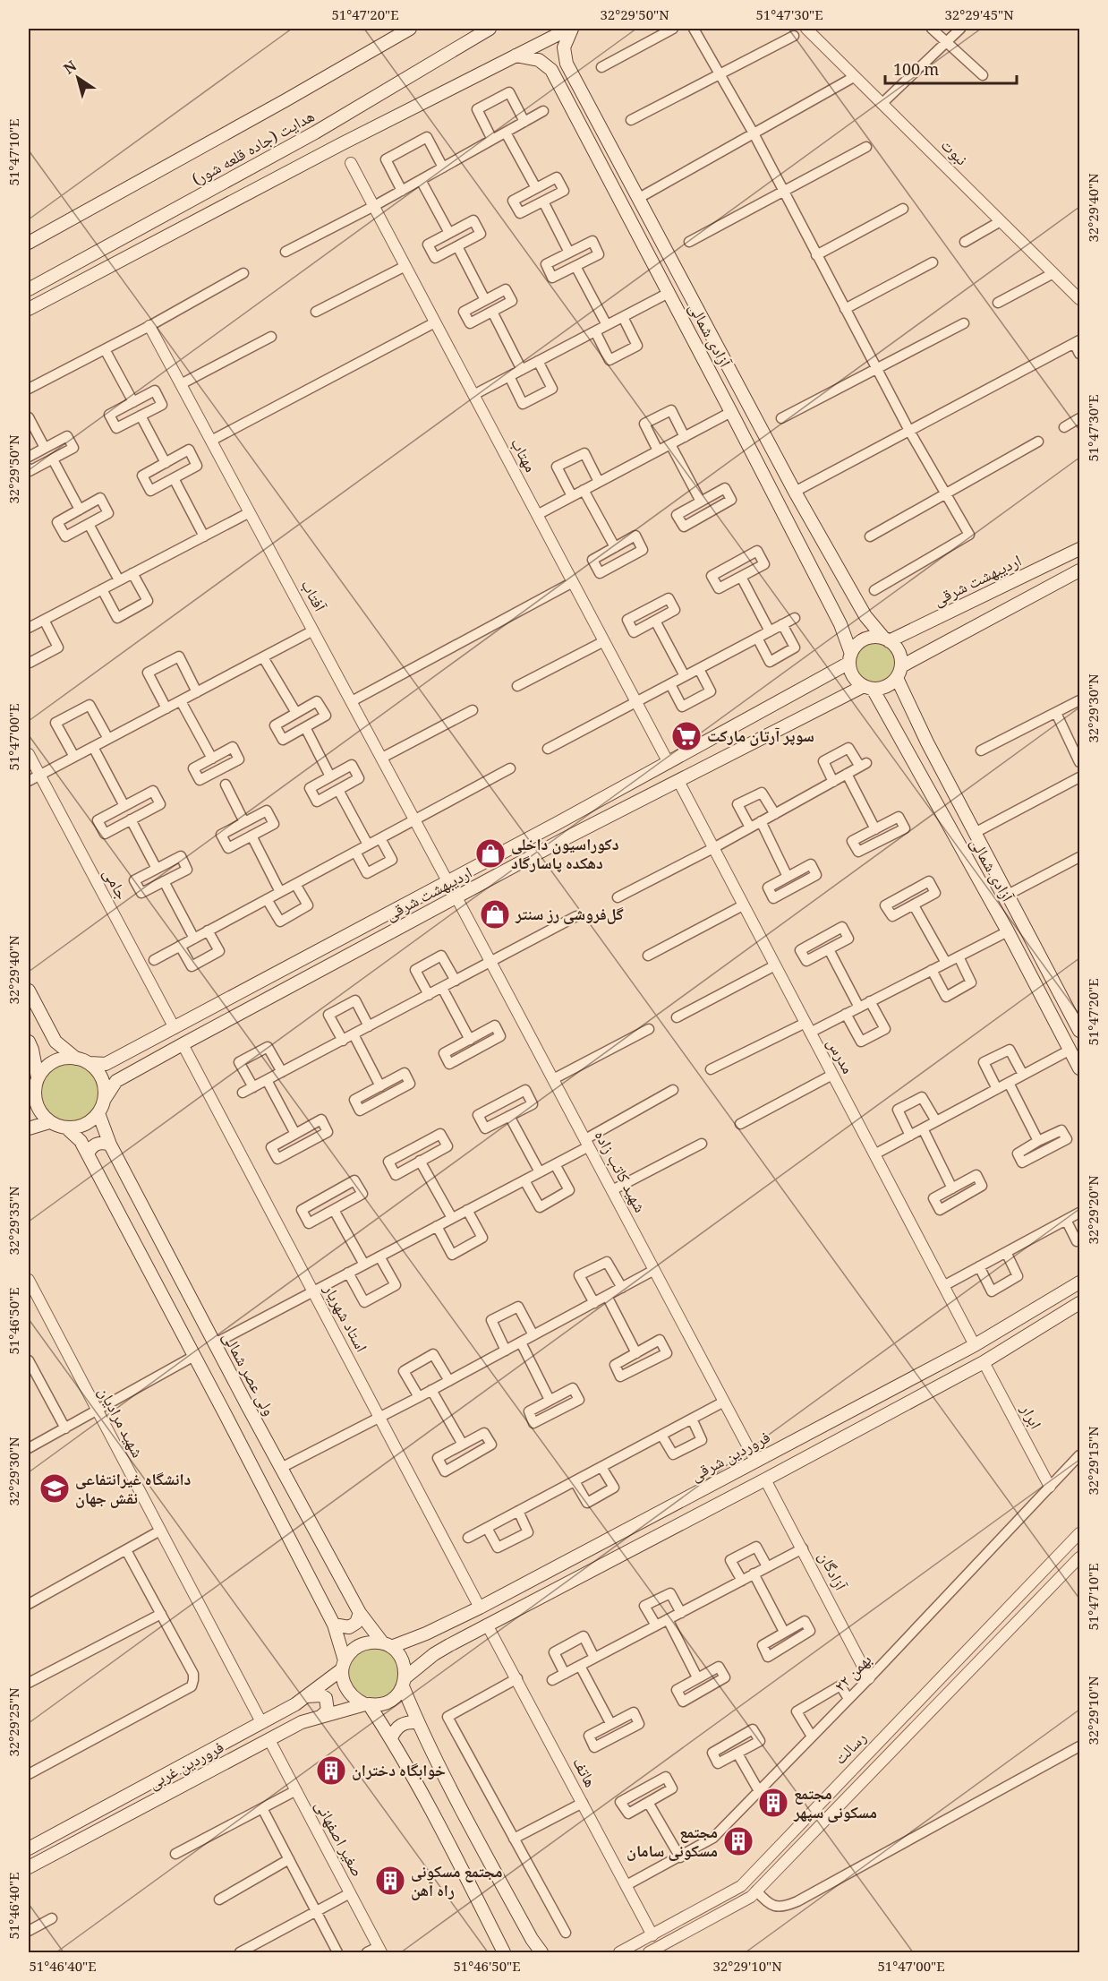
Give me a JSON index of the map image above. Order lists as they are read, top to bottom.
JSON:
{
  "streets": {
    "main road": [
      "هدایت (جاده قلعه شور)",
      "آزادی شمالی",
      "اردیبهشت شرقی",
      "ولی عصر شمالی",
      "فروردین شرقی",
      "فروردین غربی"
    ],
    "street": [
      "نبوت",
      "مهتاب",
      "آفتاب",
      "جامی",
      "مدرس",
      "شهید کاتب زاده",
      "استاد شهریار",
      "ابرار",
      "شهید مرادیان",
      "آزادگان",
      "۲۲ بهمن",
      "رسالت",
      "هاتف",
      "صغیر اصفهانی"
    ]
  },
  "crossings": [
    ["آزادی شمالی", "اردیبهشت شرقی"],
    ["مهتاب", "اردیبهشت شرقی"],
    ["اردیبهشت شرقی", "آفتاب"],
    ["اردیبهشت شرقی", "جامی"],
    ["اردیبهشت شرقی", "مدرس"],
    ["اردیبهشت شرقی", "شهید کاتب زاده"],
    ["اردیبهشت شرقی", "استاد شهریار"],
    ["اردیبهشت شرقی", "ولی عصر شمالی"],
    ["مدرس", "فروردین شرقی"],
    ["شهید کاتب زاده", "فروردین شرقی"],
    ["استاد شهریار", "فروردین شرقی"],
    ["ولی عصر شمالی", "فروردین شرقی"],
    ["ولی عصر شمالی", "فروردین غربی"],
    ["ابرار", "۲۲ بهمن"],
    ["شهید مرادیان", "فروردین غربی"],
    ["فروردین شرقی", "فروردین غربی"],
    ["آزادگان", "۲۲ بهمن"],
    ["۲۲ بهمن", "هاتف"],
    ["رسالت", "هاتف"],
    ["فروردین غربی", "صغیر اصفهانی"]
  ],
  "places": {
    "supermarket": ["سوپر آرتان مارکت"],
    "shop": ["دکوراسیون داخلی دهکده پاسارگاد", "گل‌فروشی رز سنتر"],
    "school or university": ["دانشگاه غیرانتفاعی نقش جهان"],
    "building": [
      "خوابگاه دختران",
      "مجتمع مسکونی سپهر",
      "مجتمع مسکونی سامان",
      "مجتمع مسکونی راه آهن"
    ]
  },
  "scale_bar": "100 m",
  "north": "top left",
  "coordinates": [
    "51°47'20\"E",
    "32°29'50\"N",
    "51°47'30\"E",
    "32°29'45\"N",
    "51°47'10\"E",
    "32°29'40\"N",
    "32°29'30\"N",
    "51°47'00\"E",
    "32°29'20\"N",
    "32°29'35\"N",
    "51°46'50\"E",
    "32°29'15\"N",
    "32°29'10\"N",
    "32°29'25\"N",
    "51°46'40\"E"
  ]
}
